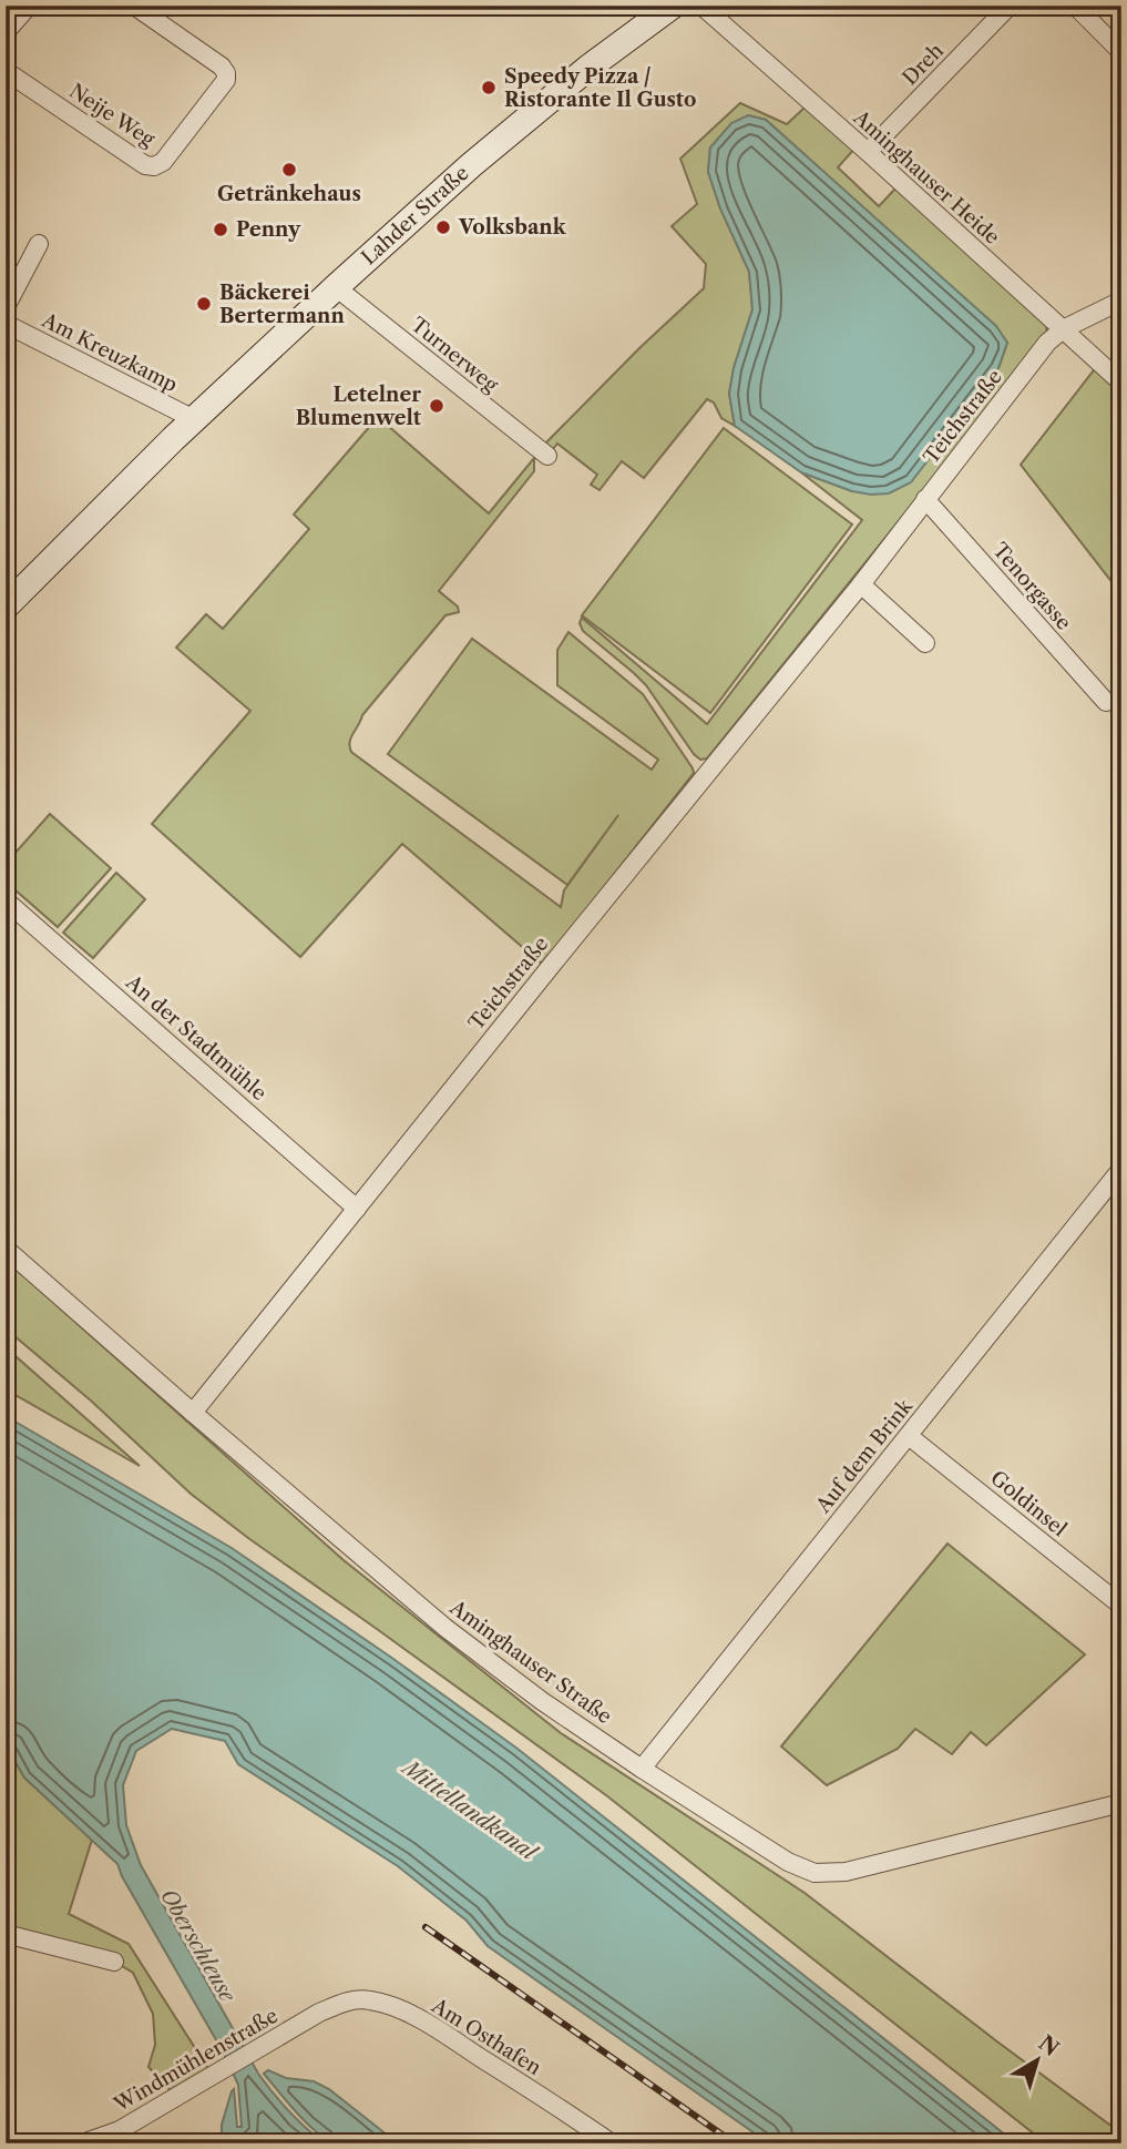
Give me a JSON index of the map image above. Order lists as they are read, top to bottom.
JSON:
{
  "streets": {
    "street": [
      "Dreh",
      "Neije Weg",
      "Aminghauser Heide",
      "Lahder Straße",
      "Am Kreuzkamp",
      "Turnerweg",
      "Teichstraße",
      "Tenorgasse",
      "An der Stadtmühle",
      "Auf dem Brink",
      "Goldinsel",
      "Aminghauser Straße",
      "Am Osthafen",
      "Windmühlenstraße"
    ]
  },
  "crossings": [
    ["Dreh", "Aminghauser Heide"],
    ["Aminghauser Heide", "Teichstraße"],
    ["Lahder Straße", "Am Kreuzkamp"],
    ["Lahder Straße", "Turnerweg"],
    ["Teichstraße", "Tenorgasse"],
    ["Teichstraße", "An der Stadtmühle"],
    ["Teichstraße", "Aminghauser Straße"],
    ["Auf dem Brink", "Goldinsel"],
    ["Auf dem Brink", "Aminghauser Straße"],
    ["Am Osthafen", "Windmühlenstraße"]
  ],
  "water": ["Mittellandkanal", "Oberschleuse"],
  "places": [
    "Speedy Pizza / Ristorante Il Gusto",
    "Getränkehaus",
    "Volksbank",
    "Penny",
    "Bäckerei Bertermann",
    "Letelner Blumenwelt"
  ],
  "north": "top right"
}
